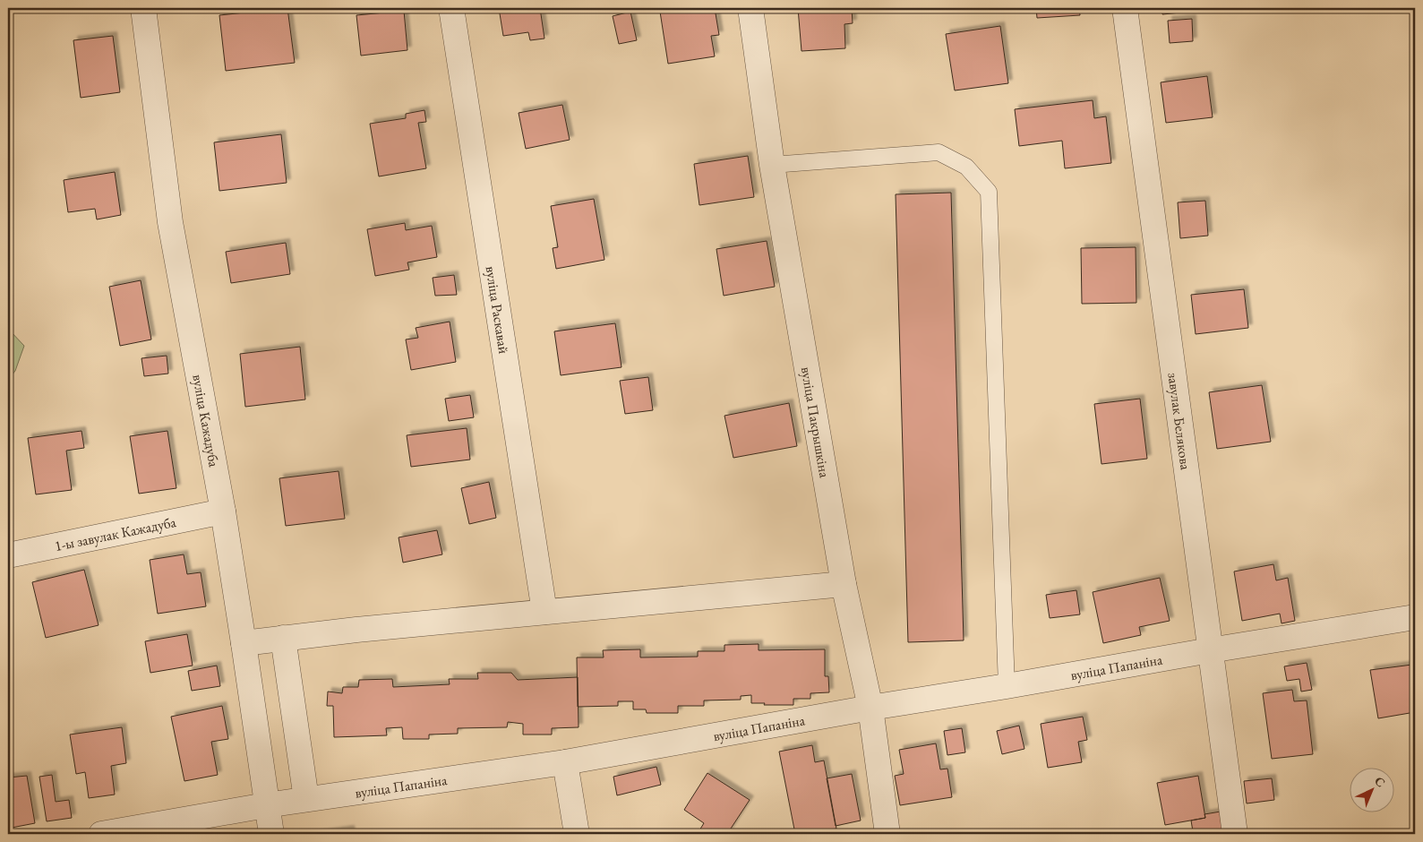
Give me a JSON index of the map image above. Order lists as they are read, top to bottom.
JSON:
{
  "streets": {
    "street": [
      "вуліца Раскавай",
      "вуліца Кажадуба",
      "завулак Белякова",
      "вуліца Пакрышкіна",
      "1-ы завулак Кажадуба",
      "вуліца Папаніна"
    ]
  },
  "crossings": [
    ["вуліца Кажадуба", "1-ы завулак Кажадуба"],
    ["вуліца Кажадуба", "вуліца Папаніна"],
    ["завулак Белякова", "вуліца Папаніна"],
    ["вуліца Пакрышкіна", "вуліца Папаніна"]
  ],
  "north": "top right"
}
